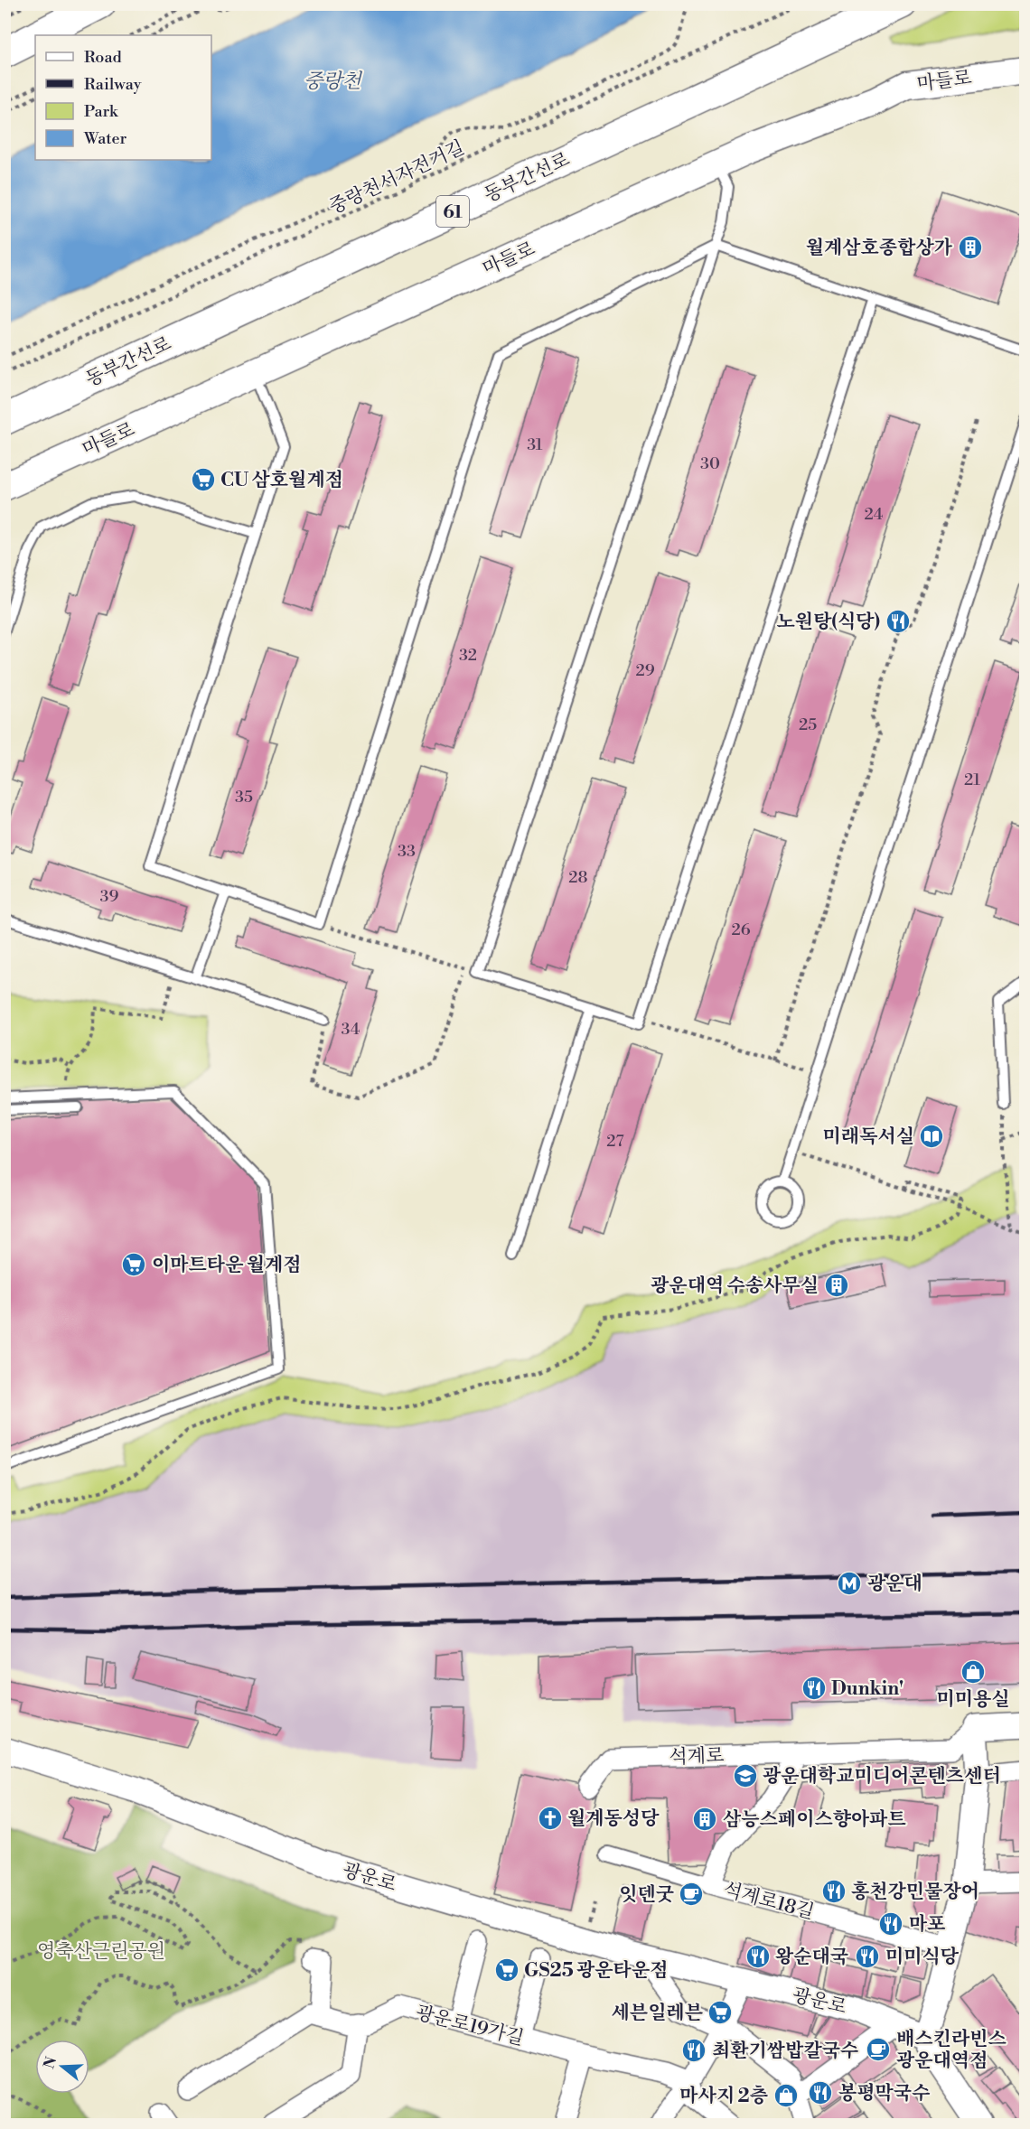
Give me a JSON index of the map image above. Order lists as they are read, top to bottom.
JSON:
{
  "streets": {
    "highway": ["동부간선로", "61"],
    "main road": ["마들로"],
    "street": [
      "석계로",
      "광운로",
      "석계로18길",
      "광운로19가길"
    ],
    "path": ["중랑천서자전거길"]
  },
  "crossings": [
    ["석계로", "석계로18길"]
  ],
  "water": ["중랑천"],
  "parks": ["영축산근린공원"],
  "places": {
    "building": ["월계삼호종합상가", "광운대역 수송사무실", "삼능스페이스향아파트"],
    "supermarket": [
      "CU 삼호월계점",
      "이마트타운 월계점",
      "GS25 광운타운점",
      "세븐일레븐"
    ],
    "restaurant": [
      "노원탕(식당)",
      "Dunkin'",
      "홍천강민물장어",
      "마포",
      "왕순대국",
      "미미식당",
      "최환기쌈밥칼국수",
      "봉평막국수"
    ],
    "library": ["미래독서실"],
    "metro station": ["광운대"],
    "shop": ["미미용실", "마사지 2층"],
    "school or university": ["광운대학교미디어콘텐츠센터"],
    "church": ["월계동성당"],
    "cafe": ["잇덴굿", "배스킨라빈스 광운대역점"]
  },
  "house_numbers": [
    "31",
    "30",
    "24",
    "32",
    "29",
    "25",
    "21",
    "35",
    "33",
    "28",
    "39",
    "26",
    "34",
    "27"
  ],
  "legend": [
    "Road",
    "Railway",
    "Park",
    "Water"
  ],
  "north": "left"
}
